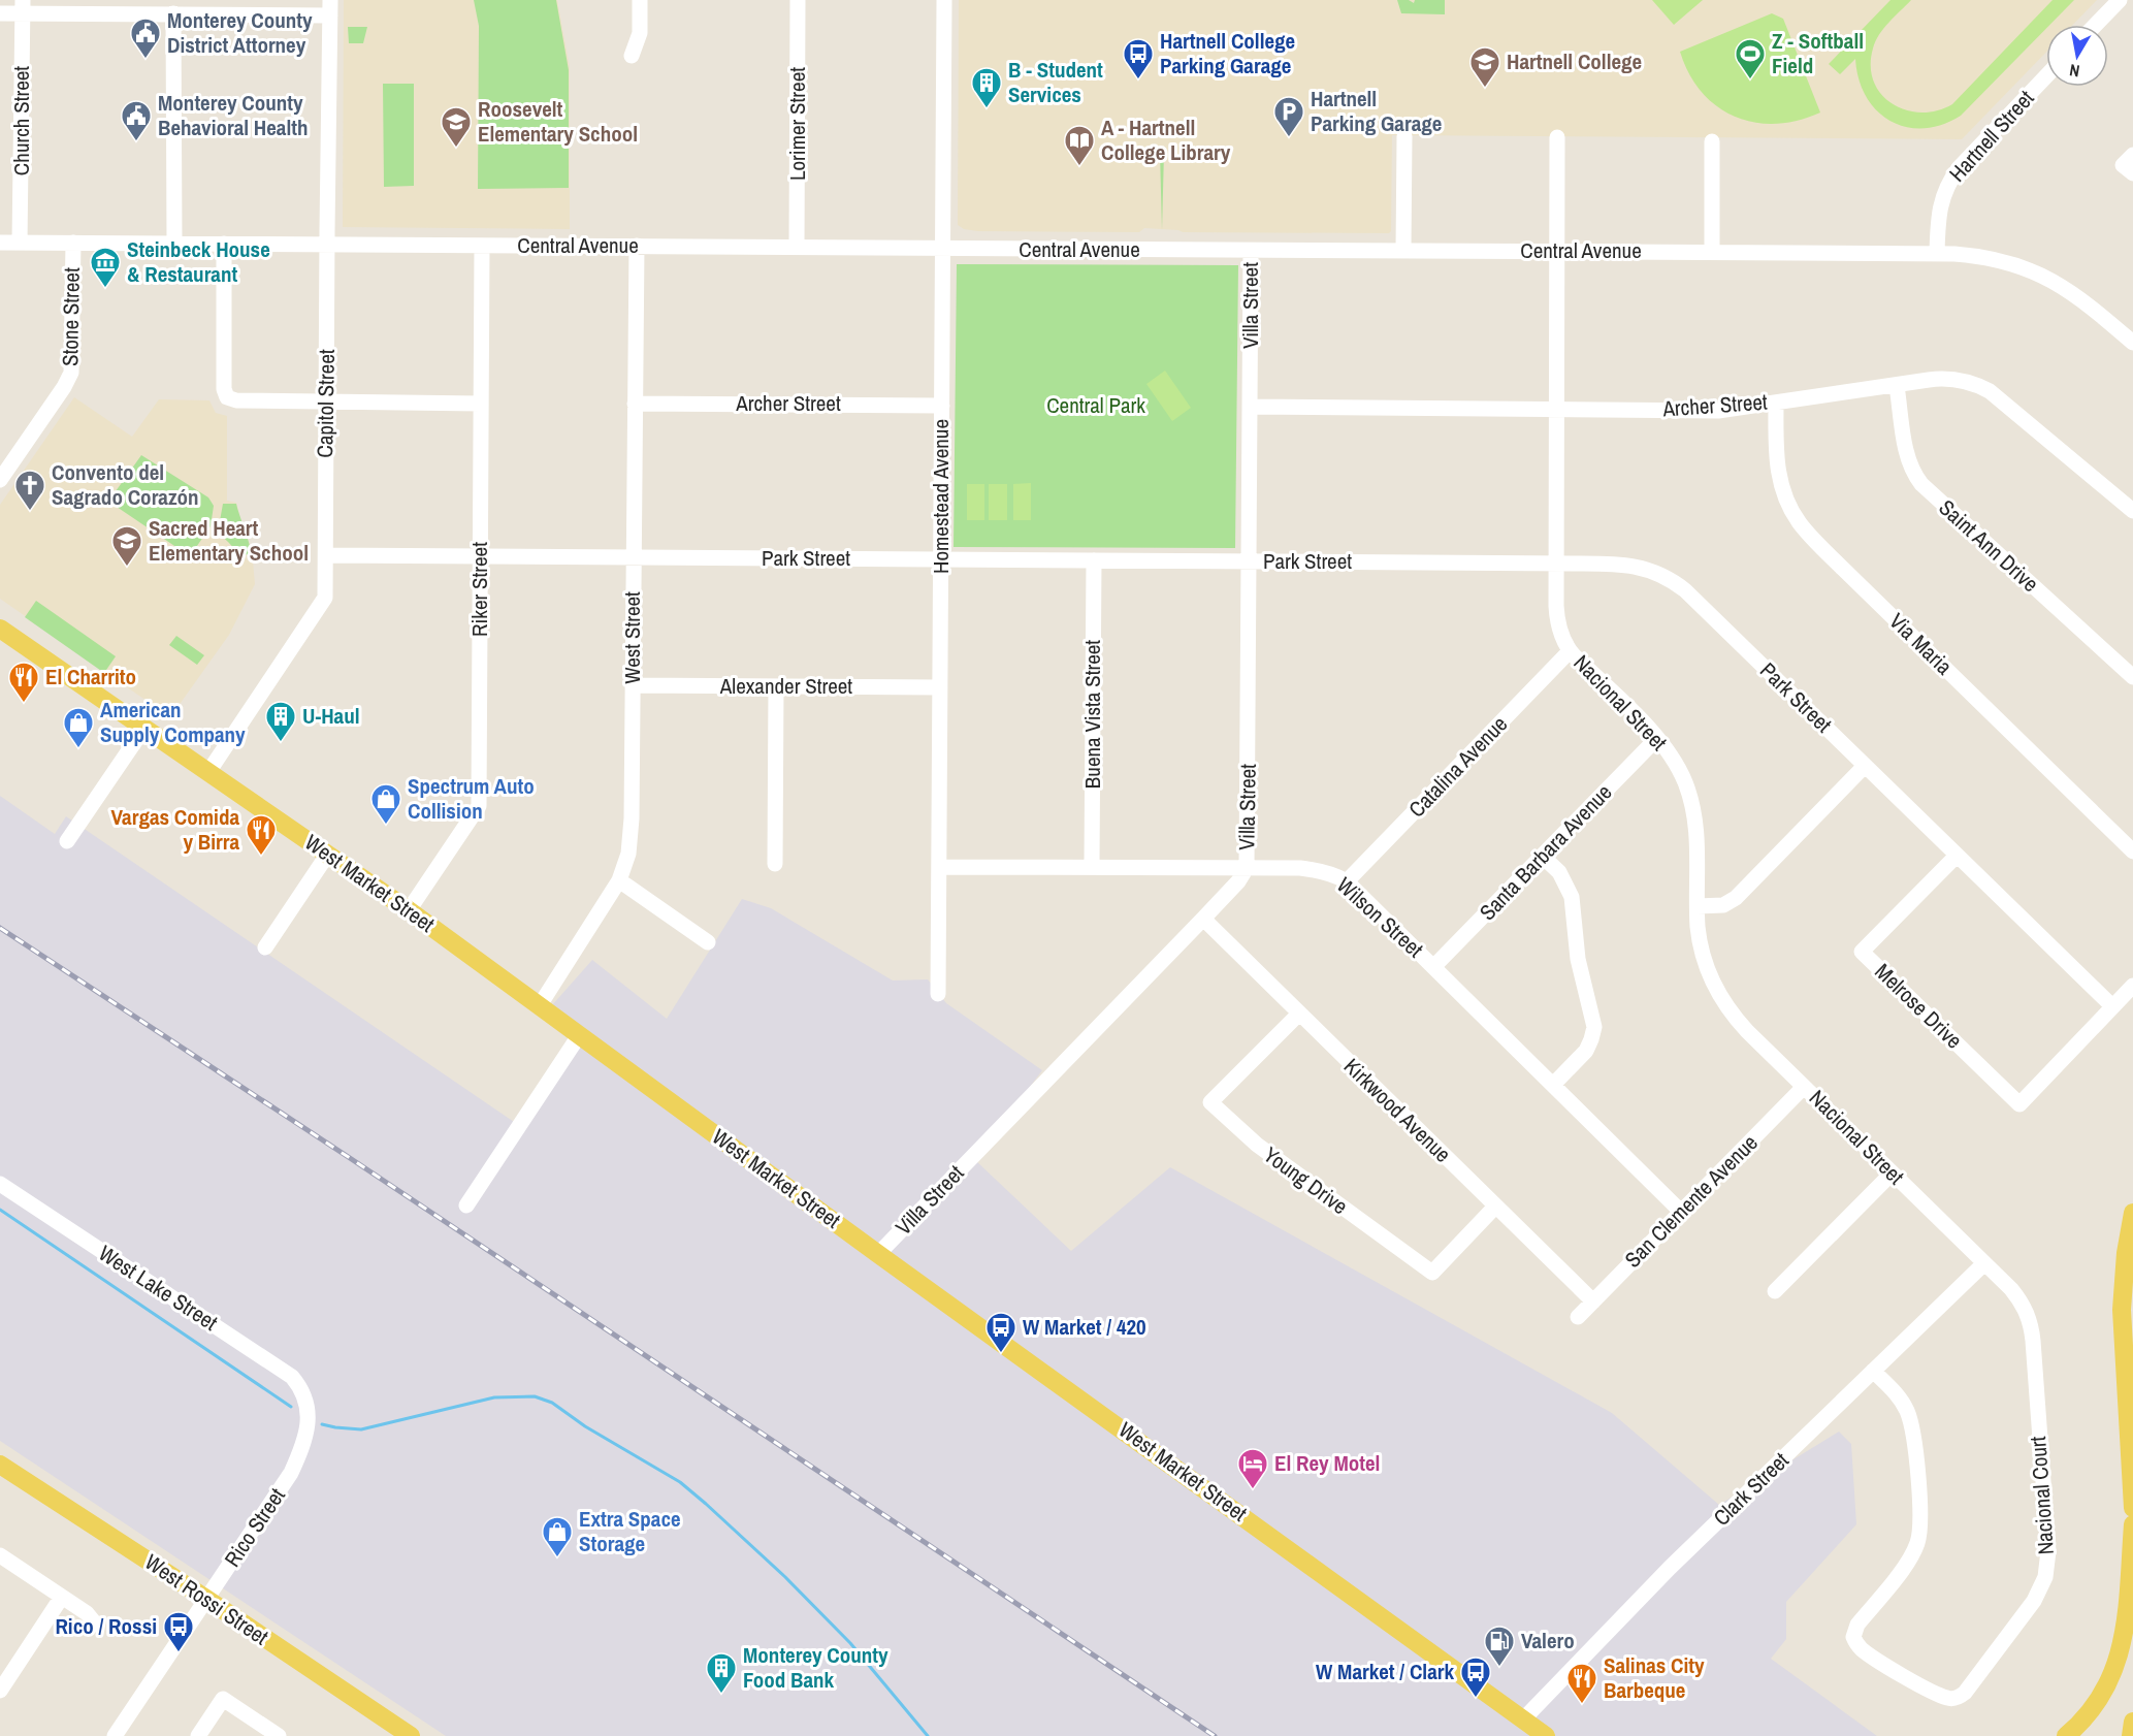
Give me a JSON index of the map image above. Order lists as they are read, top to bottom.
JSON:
{
  "streets": {
    "main road": ["West Market Street", "West Rossi Street"],
    "street": [
      "Church Street",
      "Lorimer Street",
      "Hartnell Street",
      "Central Avenue",
      "Villa Street",
      "Stone Street",
      "Capitol Street",
      "Archer Street",
      "Homestead Avenue",
      "Saint Ann Drive",
      "Park Street",
      "Riker Street",
      "West Street",
      "Via Maria",
      "Alexander Street",
      "Nacional Street",
      "Buena Vista Street",
      "Catalina Avenue",
      "Santa Barbara Avenue",
      "Wilson Street",
      "Melrose Drive",
      "Kirkwood Avenue",
      "Young Drive",
      "San Clemente Avenue",
      "West Lake Street",
      "Clark Street",
      "Nacional Court",
      "Rico Street"
    ]
  },
  "crossings": [
    ["Church Street", "Central Avenue"],
    ["Lorimer Street", "Central Avenue"],
    ["Hartnell Street", "Central Avenue"],
    ["Central Avenue", "Villa Street"],
    ["Central Avenue", "Stone Street"],
    ["Central Avenue", "Capitol Street"],
    ["Central Avenue", "Homestead Avenue"],
    ["Central Avenue", "Riker Street"],
    ["Central Avenue", "West Street"],
    ["Central Avenue", "Nacional Street"],
    ["Villa Street", "Archer Street"],
    ["Villa Street", "Park Street"],
    ["Villa Street", "West Market Street"],
    ["Villa Street", "Wilson Street"],
    ["Villa Street", "Kirkwood Avenue"],
    ["Capitol Street", "Park Street"],
    ["Capitol Street", "West Market Street"],
    ["Archer Street", "Homestead Avenue"],
    ["Archer Street", "Saint Ann Drive"],
    ["Archer Street", "West Street"],
    ["Archer Street", "Via Maria"],
    ["Archer Street", "Nacional Street"],
    ["Homestead Avenue", "Park Street"],
    ["Homestead Avenue", "Alexander Street"],
    ["Homestead Avenue", "Wilson Street"],
    ["Park Street", "Riker Street"],
    ["Park Street", "West Street"],
    ["Park Street", "Nacional Street"],
    ["Park Street", "Buena Vista Street"],
    ["Park Street", "Melrose Drive"],
    ["Riker Street", "West Market Street"],
    ["West Street", "Alexander Street"],
    ["West Street", "West Market Street"],
    ["Nacional Street", "Catalina Avenue"],
    ["Nacional Street", "Santa Barbara Avenue"],
    ["Nacional Street", "San Clemente Avenue"],
    ["Nacional Street", "Clark Street"],
    ["Nacional Street", "Nacional Court"],
    ["Buena Vista Street", "Wilson Street"],
    ["Catalina Avenue", "Wilson Street"],
    ["Santa Barbara Avenue", "Wilson Street"],
    ["West Market Street", "Clark Street"],
    ["Wilson Street", "San Clemente Avenue"],
    ["Kirkwood Avenue", "Young Drive"],
    ["Kirkwood Avenue", "San Clemente Avenue"],
    ["West Lake Street", "Rico Street"],
    ["Clark Street", "Nacional Court"],
    ["Rico Street", "West Rossi Street"]
  ],
  "parks": ["Central Park"],
  "places": {
    "public building": ["Monterey County District Attorney", "Monterey County Behavioral Health"],
    "bus stop": [
      "Hartnell College Parking Garage",
      "W Market / 420",
      "Rico / Rossi",
      "W Market / Clark"
    ],
    "sports": ["Z - Softball Field"],
    "school or university": ["Hartnell College", "Roosevelt Elementary School", "Sacred Heart Elementary School"],
    "building": ["B - Student Services", "U-Haul", "Monterey County Food Bank"],
    "parking": ["Hartnell Parking Garage"],
    "library": ["A - Hartnell College Library"],
    "museum": ["Steinbeck House & Restaurant"],
    "church": ["Convento del Sagrado Corazón"],
    "restaurant": ["El Charrito", "Vargas Comida y Birra", "Salinas City Barbeque"],
    "shop": ["American Supply Company", "Spectrum Auto Collision", "Extra Space Storage"],
    "hotel": ["El Rey Motel"],
    "fuel station": ["Valero"]
  },
  "north": "bottom"
}
